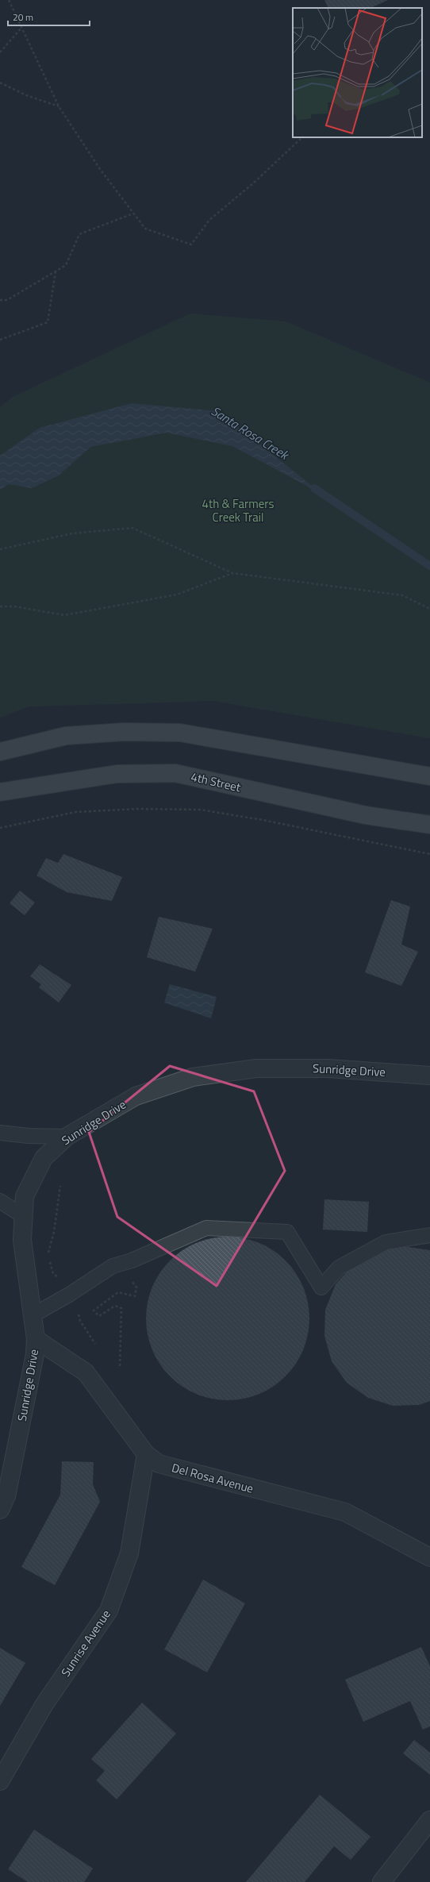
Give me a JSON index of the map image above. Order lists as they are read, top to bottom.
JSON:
{
  "streets": {
    "main road": ["4th Street"],
    "street": ["Sunridge Drive", "Del Rosa Avenue", "Sunrise Avenue"]
  },
  "crossings": [
    ["Sunridge Drive", "Del Rosa Avenue"],
    ["Del Rosa Avenue", "Sunrise Avenue"]
  ],
  "water": ["Santa Rosa Creek"],
  "parks": ["4th & Farmers Creek Trail"],
  "scale_bar": "20 m"
}
